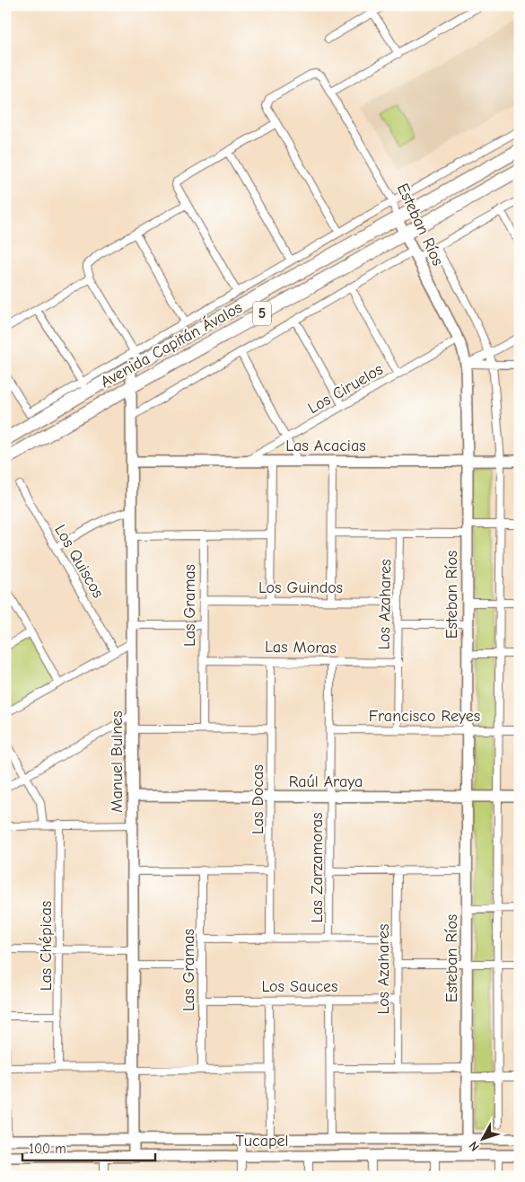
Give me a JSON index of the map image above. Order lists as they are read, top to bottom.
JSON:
{
  "streets": {
    "highway": ["5", "Avenida Capitán Ávalos"],
    "street": [
      "Esteban Ríos",
      "Los Ciruelos",
      "Las Acacias",
      "Los Quiscos",
      "Los Guindos",
      "Los Azahares",
      "Las Gramas",
      "Las Moras",
      "Francisco Reyes",
      "Manuel Bulnes",
      "Raúl Araya",
      "Las Docas",
      "Las Zarzamoras",
      "Las Chépicas",
      "Los Sauces",
      "Tucapel"
    ]
  },
  "crossings": [
    ["Esteban Ríos", "Avenida Capitán Ávalos"],
    ["Esteban Ríos", "Los Ciruelos"],
    ["Esteban Ríos", "Las Acacias"],
    ["Esteban Ríos", "Francisco Reyes"],
    ["Esteban Ríos", "Raúl Araya"],
    ["Esteban Ríos", "Tucapel"],
    ["Avenida Capitán Ávalos", "Manuel Bulnes"],
    ["Los Ciruelos", "Las Acacias"],
    ["Las Acacias", "Manuel Bulnes"],
    ["Los Guindos", "Los Azahares"],
    ["Los Guindos", "Las Gramas"],
    ["Los Azahares", "Las Moras"],
    ["Los Azahares", "Francisco Reyes"],
    ["Los Azahares", "Los Sauces"],
    ["Las Gramas", "Las Moras"],
    ["Las Gramas", "Los Sauces"],
    ["Las Moras", "Las Docas"],
    ["Las Moras", "Las Zarzamoras"],
    ["Francisco Reyes", "Las Zarzamoras"],
    ["Manuel Bulnes", "Raúl Araya"],
    ["Manuel Bulnes", "Tucapel"],
    ["Raúl Araya", "Las Docas"],
    ["Raúl Araya", "Las Zarzamoras"]
  ],
  "scale_bar": "100 m",
  "north": "bottom left"
}
